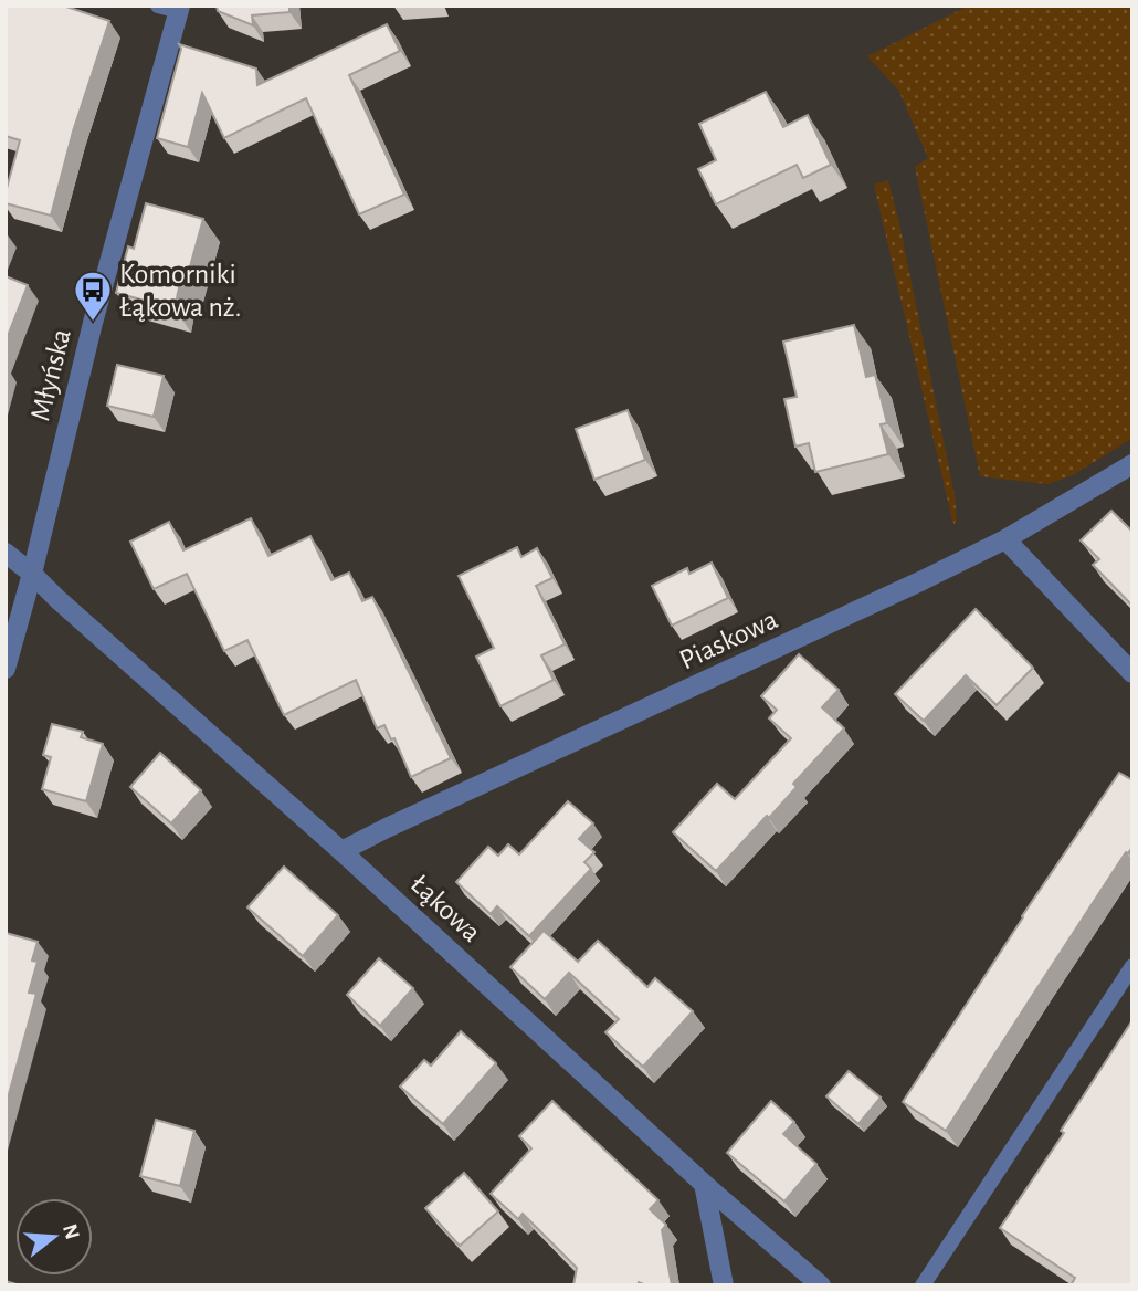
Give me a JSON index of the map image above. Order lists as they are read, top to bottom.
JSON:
{
  "streets": {
    "street": ["Młyńska", "Piaskowa", "Łąkowa"]
  },
  "crossings": [
    ["Młyńska", "Łąkowa"],
    ["Piaskowa", "Łąkowa"]
  ],
  "places": {
    "bus stop": ["Komorniki Łąkowa nż."]
  },
  "north": "right"
}
